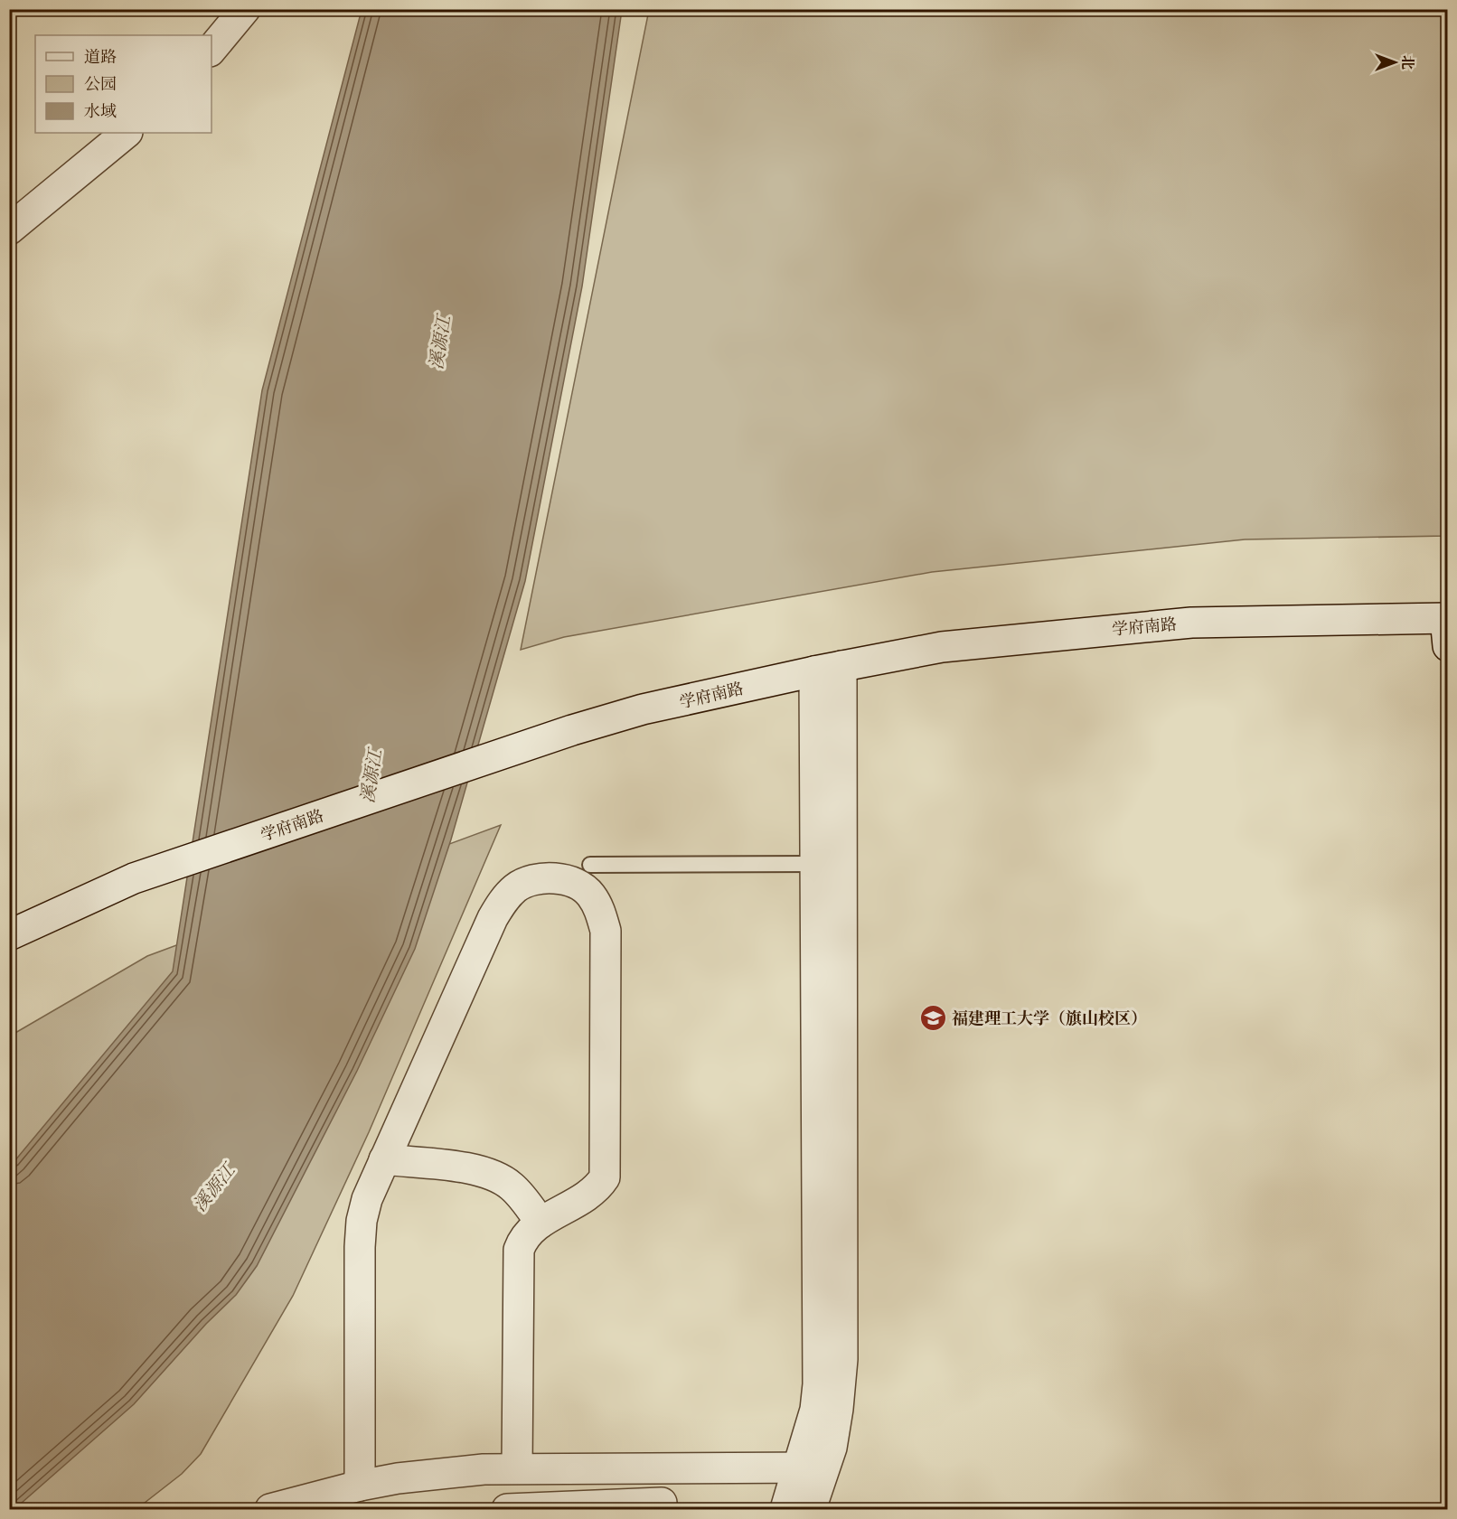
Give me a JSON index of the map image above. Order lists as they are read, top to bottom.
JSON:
{
  "streets": {
    "street": ["学府南路"]
  },
  "water": ["溪源江"],
  "places": {
    "school or university": ["福建理工大学（旗山校区）"]
  },
  "legend": ["道路", "公园", "水域"],
  "north": "right"
}
